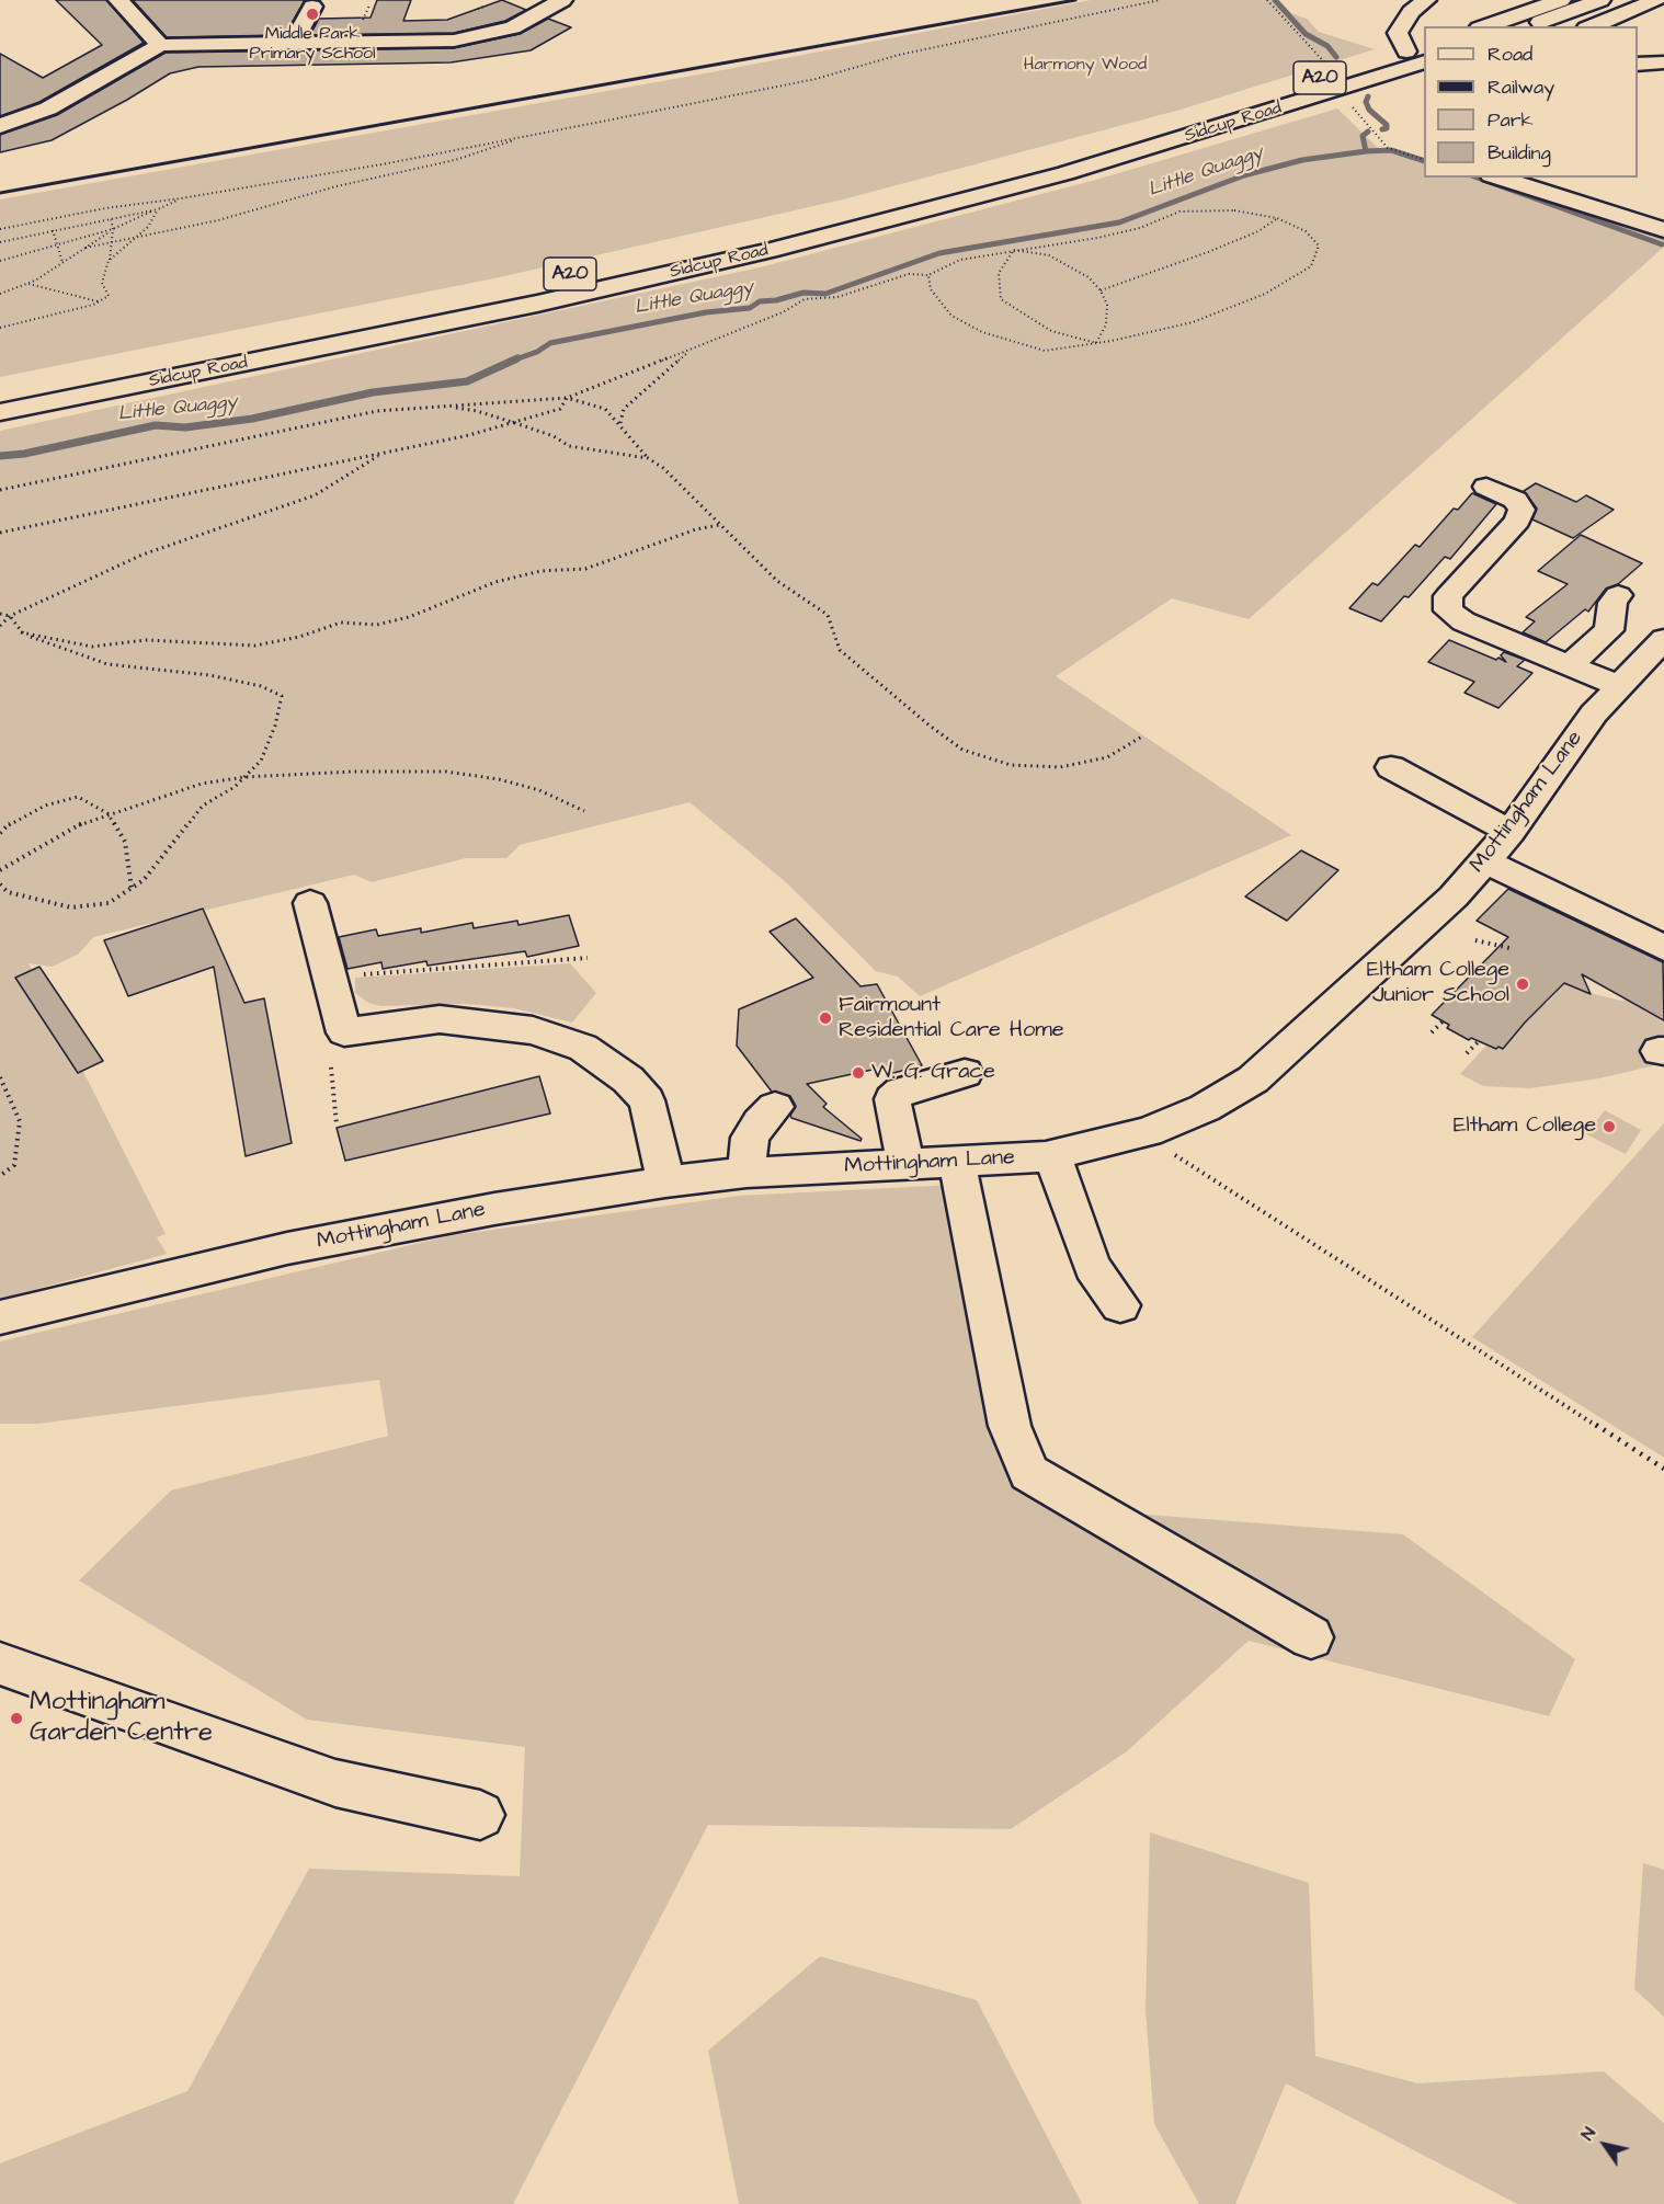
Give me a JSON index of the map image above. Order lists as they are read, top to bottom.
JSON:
{
  "streets": {
    "main road": ["A20", "Sidcup Road", "Mottingham Lane"]
  },
  "water": ["Little Quaggy"],
  "parks": ["Harmony Wood"],
  "places": [
    "Middle Park Primary School",
    "Eltham College Junior School",
    "Fairmount Residential Care Home",
    "W. G. Grace",
    "Eltham College",
    "Mottingham Garden Centre"
  ],
  "legend": [
    "Road",
    "Railway",
    "Park",
    "Building"
  ],
  "north": "top left"
}
